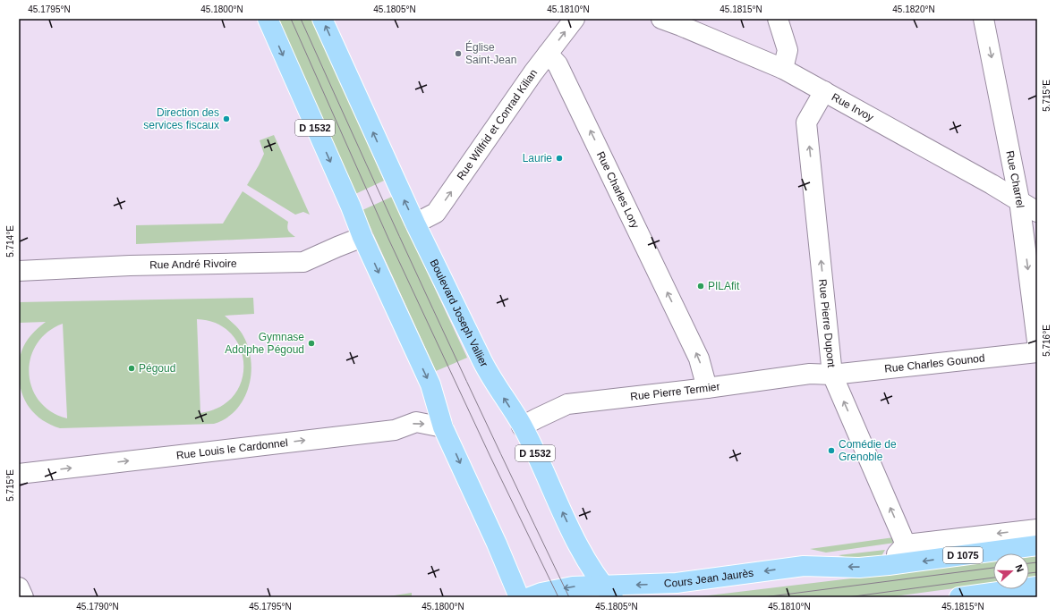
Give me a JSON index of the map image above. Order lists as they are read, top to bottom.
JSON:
{
  "streets": {
    "main road": [
      "D 1532",
      "Boulevard Joseph Vallier",
      "D 1075",
      "Cours Jean Jaurès"
    ],
    "street": [
      "Rue Irvoy",
      "Rue Wilfrid et Conrad Kilian",
      "Rue Charrel",
      "Rue Charles Lory",
      "Rue André Rivoire",
      "Rue Pierre Dupont",
      "Rue Charles Gounod",
      "Rue Pierre Termier",
      "Rue Louis le Cardonnel"
    ]
  },
  "crossings": [
    ["Rue Irvoy", "Rue Charrel"],
    ["Rue Irvoy", "Rue Pierre Dupont"],
    ["Rue Wilfrid et Conrad Kilian", "Rue Charles Lory"],
    ["Rue Wilfrid et Conrad Kilian", "Boulevard Joseph Vallier"],
    ["D 1532", "Rue André Rivoire"],
    ["D 1532", "Rue Louis le Cardonnel"],
    ["Rue Charles Lory", "Rue Pierre Termier"],
    ["Boulevard Joseph Vallier", "Rue Pierre Termier"],
    ["Boulevard Joseph Vallier", "Cours Jean Jaurès"],
    ["Rue Pierre Dupont", "Rue Charles Gounod"],
    ["Rue Pierre Dupont", "Rue Pierre Termier"],
    ["Rue Charles Gounod", "Rue Pierre Termier"]
  ],
  "one_way": [
    "Rue Wilfrid et Conrad Kilian",
    "Rue Charrel",
    "Rue Charles Lory",
    "Rue Pierre Dupont",
    "Rue Louis le Cardonnel",
    "Cours Jean Jaurès"
  ],
  "places": [
    "Église Saint-Jean",
    "Direction des services fiscaux",
    "Laurie",
    "PILAfit",
    "Gymnase Adolphe Pégoud",
    "Pégoud",
    "Comédie de Grenoble"
  ],
  "north": "right",
  "coordinates": [
    "45.1795°N",
    "45.1800°N",
    "45.1805°N",
    "45.1810°N",
    "45.1815°N",
    "45.1820°N",
    "5.715°E",
    "5.714°E",
    "5.716°E",
    "45.1790°N"
  ]
}
